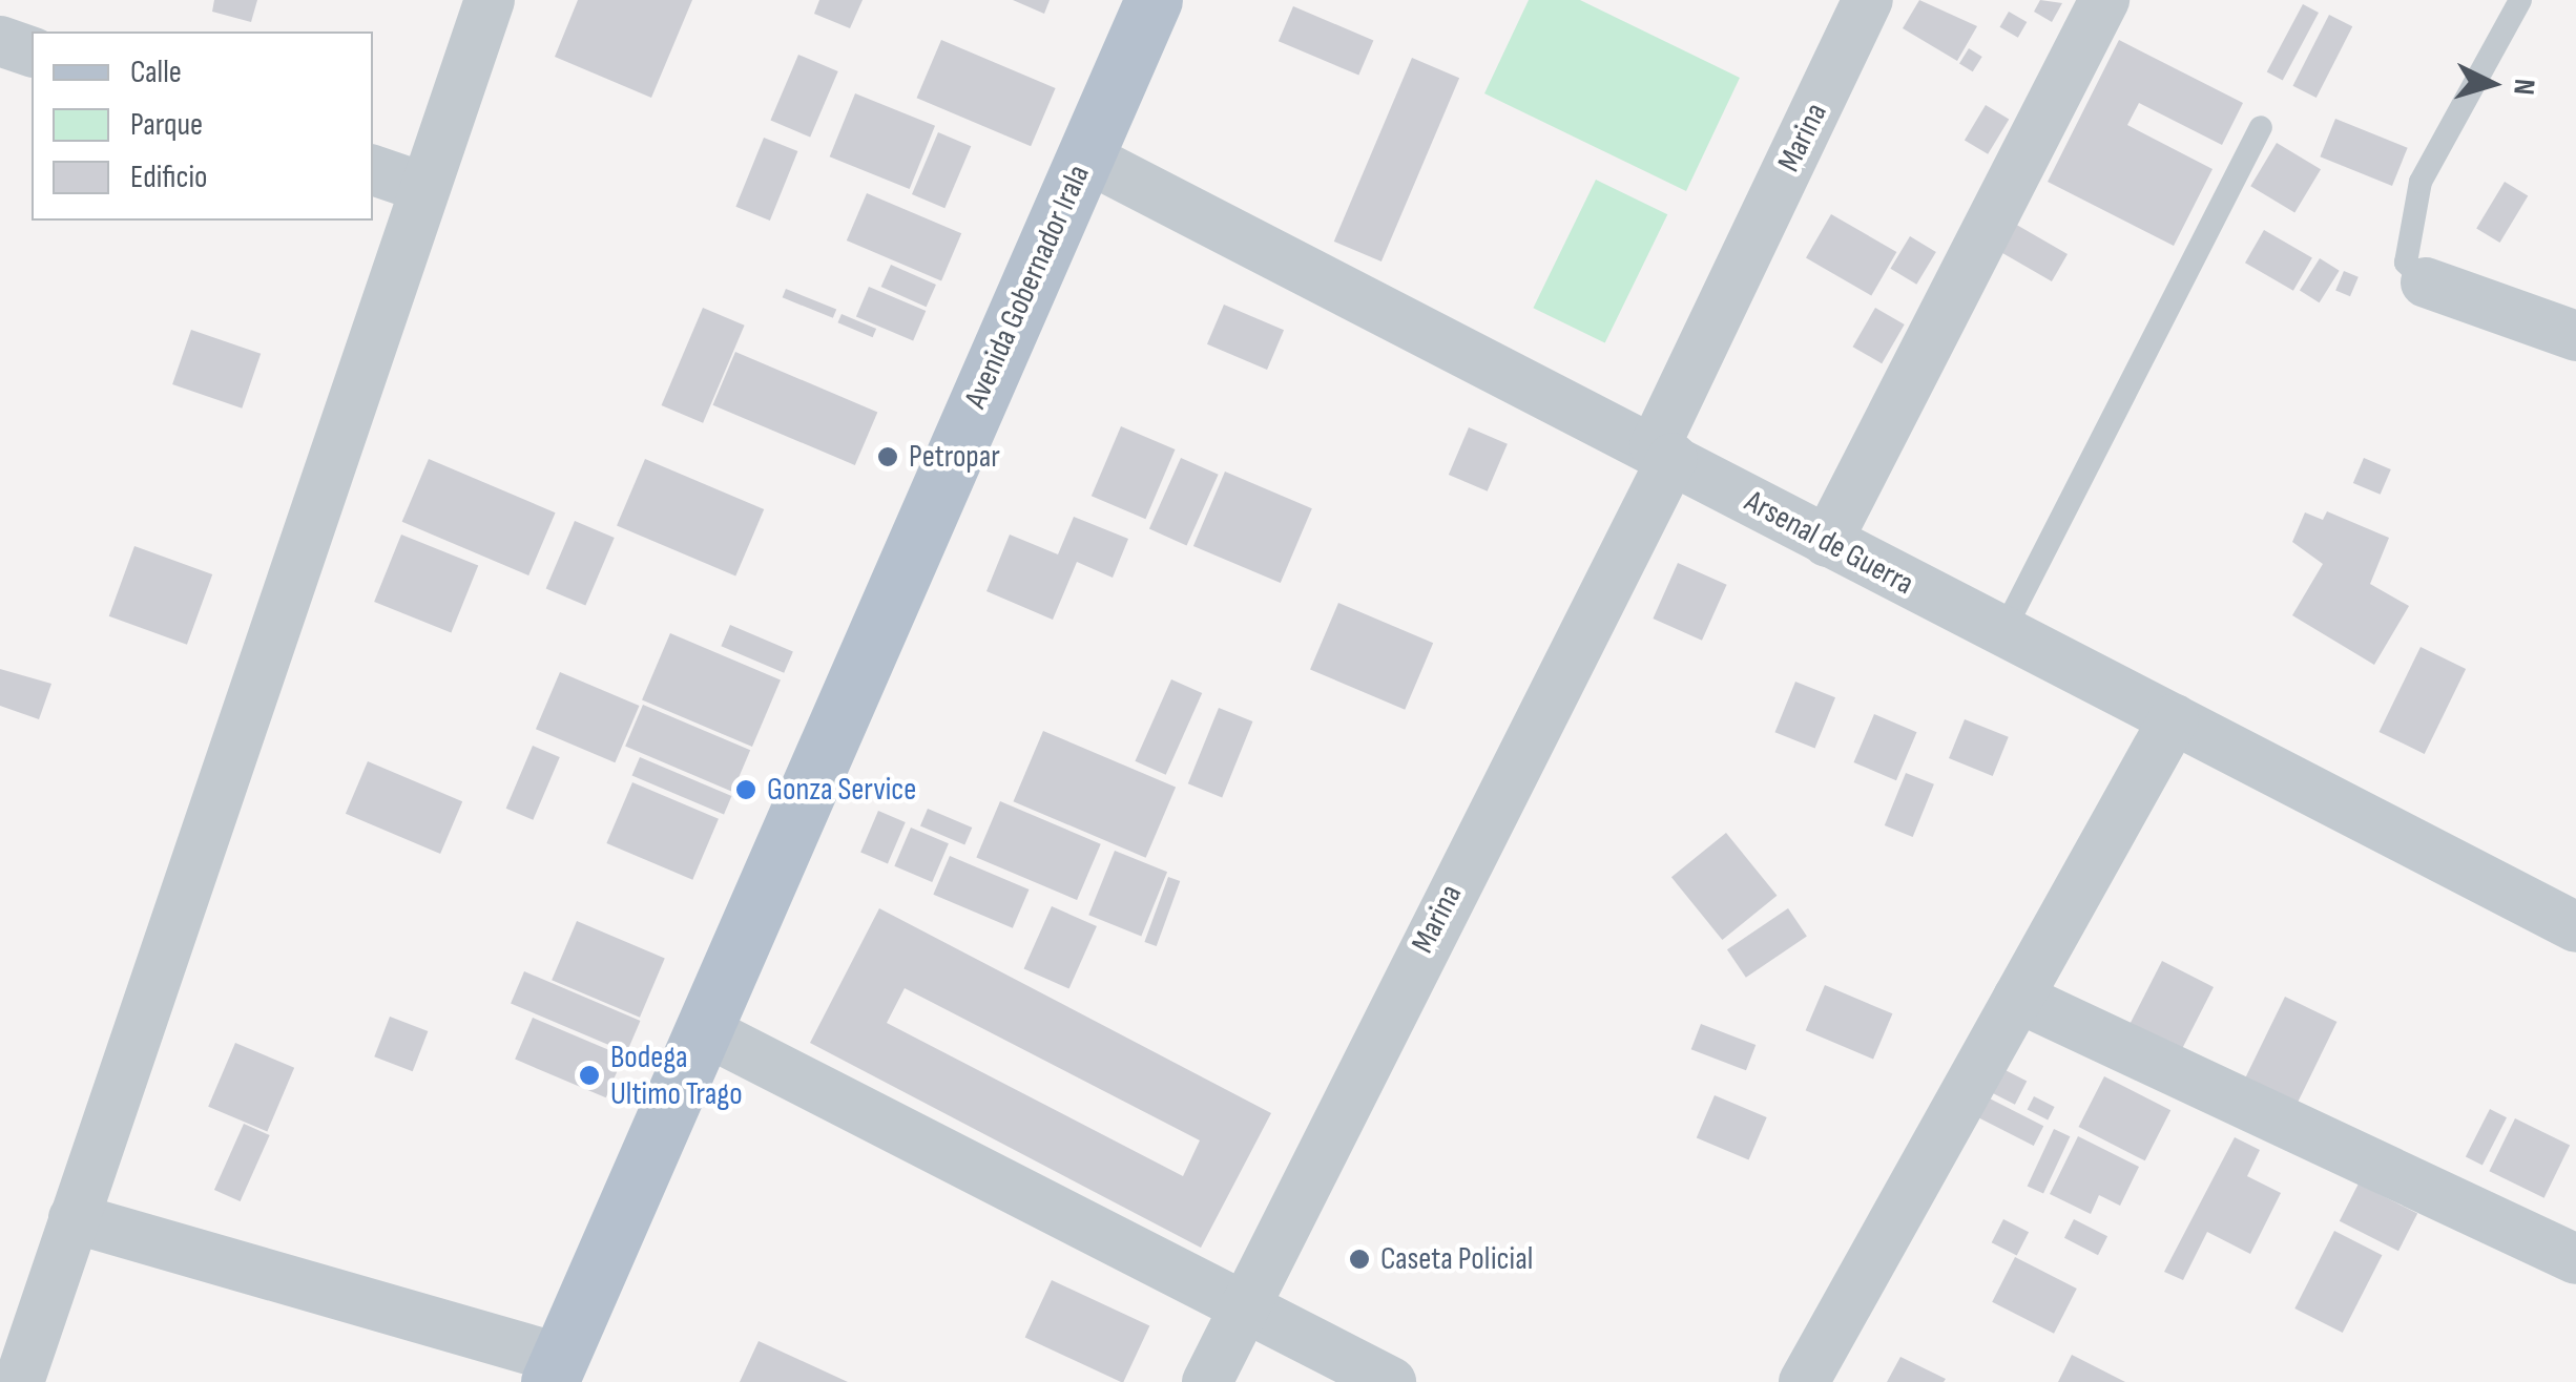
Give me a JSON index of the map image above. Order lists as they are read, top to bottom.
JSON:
{
  "streets": {
    "main road": ["Avenida Gobernador Irala"],
    "street": ["Marina", "Arsenal de Guerra"]
  },
  "crossings": [
    ["Marina", "Arsenal de Guerra"],
    ["Avenida Gobernador Irala", "Arsenal de Guerra"]
  ],
  "places": [
    "Petropar",
    "Gonza Service",
    "Bodega Ultimo Trago",
    "Caseta Policial"
  ],
  "legend": ["Calle", "Parque", "Edificio"],
  "north": "right"
}
